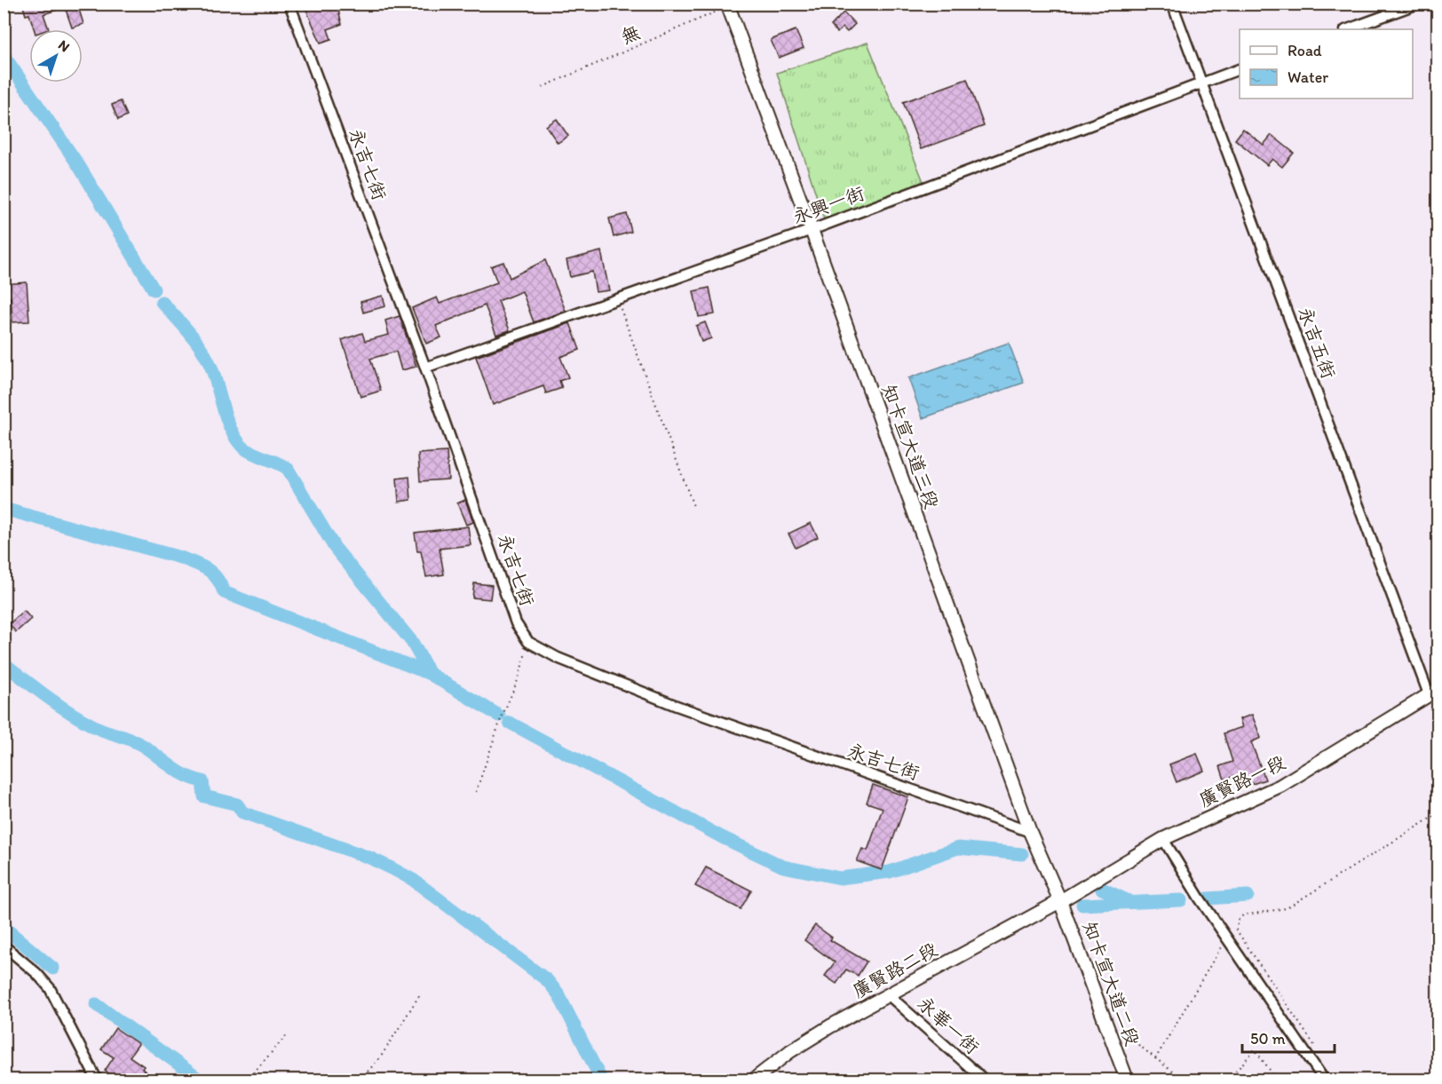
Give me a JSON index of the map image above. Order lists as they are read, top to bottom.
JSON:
{
  "streets": {
    "street": [
      "永吉七街",
      "永興一街",
      "永吉五街",
      "知卡宣大道三段",
      "廣賢路一段",
      "廣賢路二段",
      "知卡宣大道二段",
      "永華一街"
    ],
    "path": ["無"]
  },
  "crossings": [
    ["無", "知卡宣大道三段"],
    ["永吉七街", "永興一街"],
    ["永吉七街", "知卡宣大道三段"],
    ["永興一街", "永吉五街"],
    ["永興一街", "知卡宣大道三段"],
    ["永吉五街", "廣賢路一段"],
    ["知卡宣大道三段", "廣賢路一段"],
    ["知卡宣大道三段", "廣賢路二段"],
    ["知卡宣大道三段", "知卡宣大道二段"],
    ["廣賢路一段", "廣賢路二段"],
    ["廣賢路一段", "知卡宣大道二段"],
    ["廣賢路二段", "知卡宣大道二段"],
    ["廣賢路二段", "永華一街"]
  ],
  "legend": ["Road", "Water"],
  "scale_bar": "50 m",
  "north": "top right"
}
